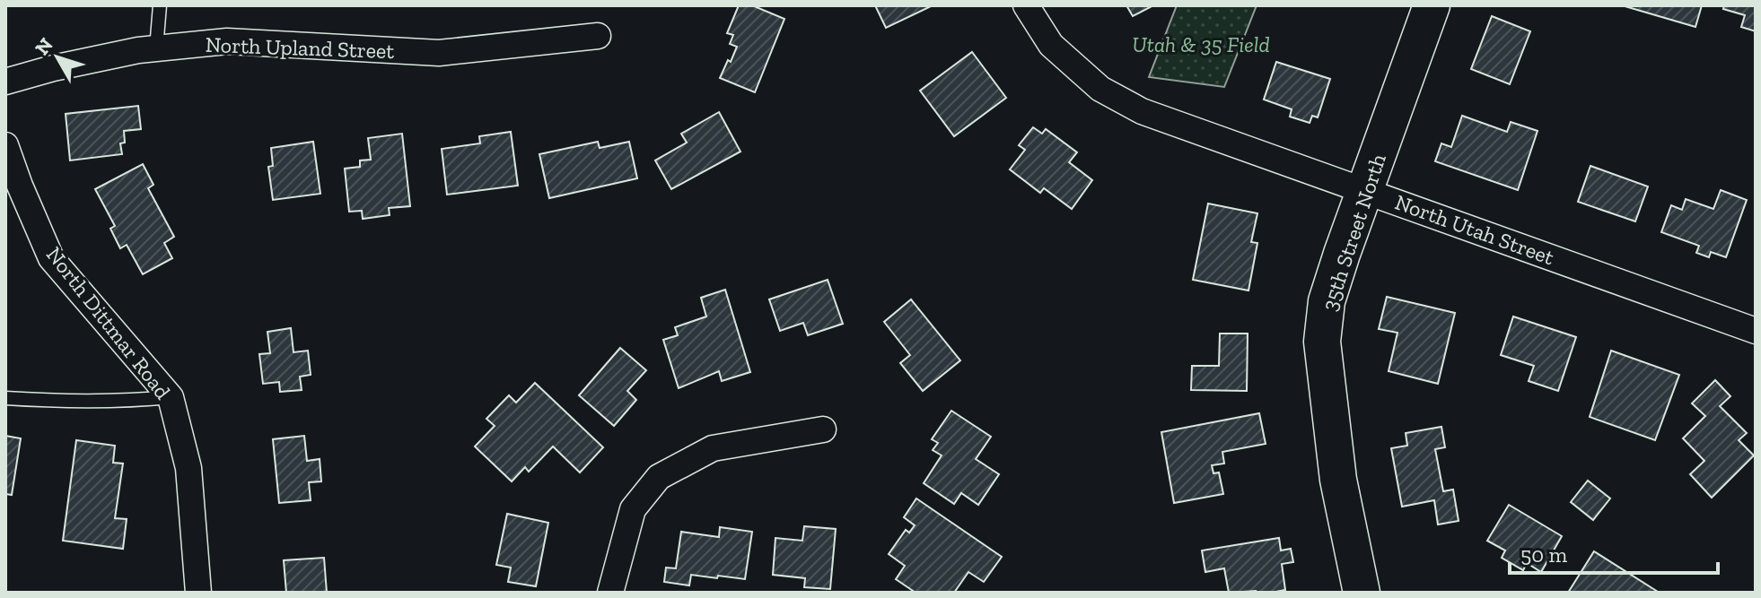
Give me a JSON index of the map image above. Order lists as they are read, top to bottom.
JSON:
{
  "streets": {
    "street": [
      "North Upland Street",
      "North Utah Street",
      "35th Street North",
      "North Dittmar Road"
    ]
  },
  "crossings": [
    ["North Utah Street", "35th Street North"]
  ],
  "parks": ["Utah & 35 Field"],
  "scale_bar": "50 m",
  "north": "top left"
}
